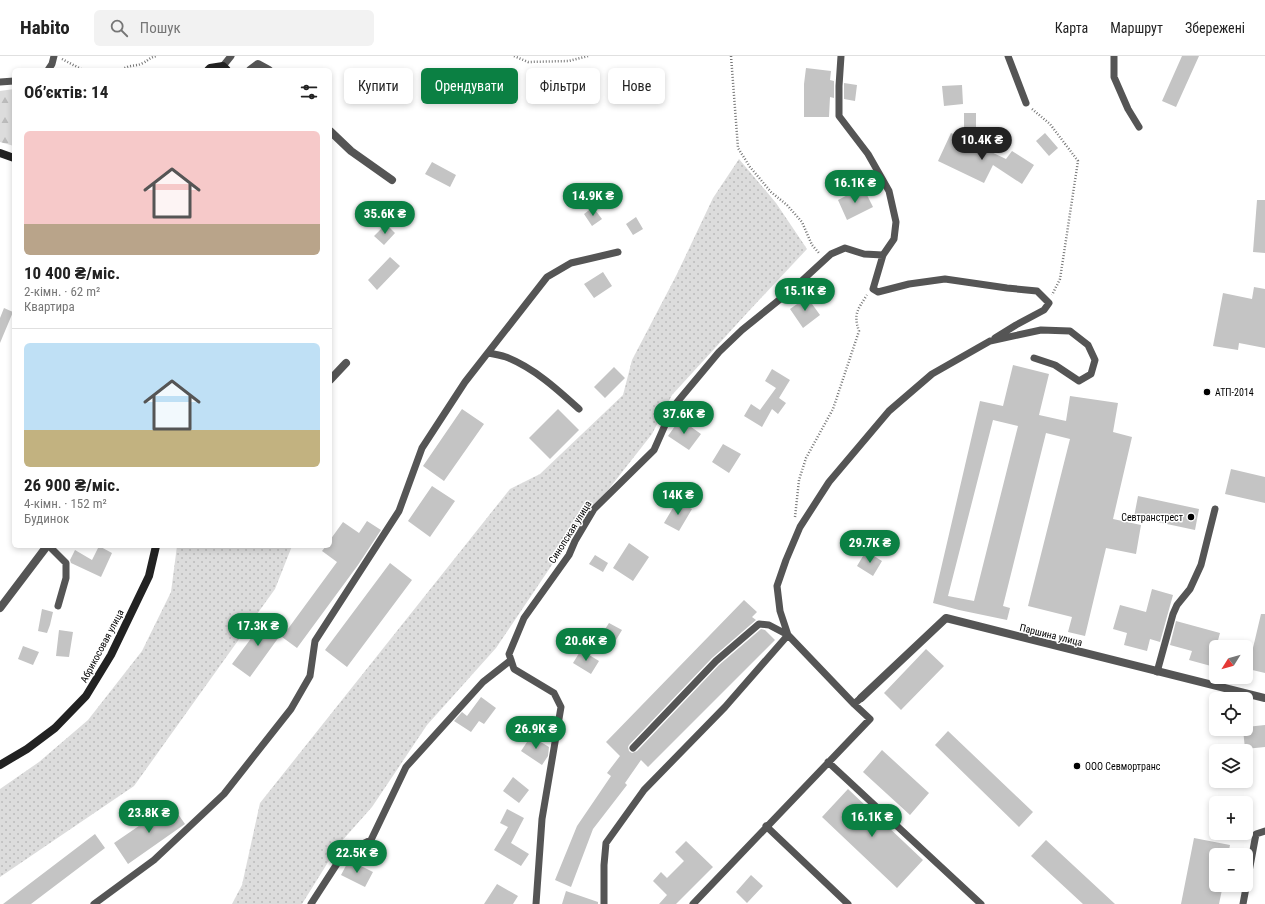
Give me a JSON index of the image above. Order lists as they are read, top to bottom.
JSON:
{
  "streets": {
    "main road": ["Абрикосовая улица"],
    "street": ["Паршина улица"],
    "lane": ["Синопская улица"]
  },
  "places": ["АТП-2014", "Севтранстрест", "ООО Севмортранс"],
  "north": "bottom left",
  "page": {
    "header": "Habito",
    "search": "Пошук",
    "nav": ["Карта", "Маршрут", "Збережені"],
    "chip": [
      "Купити",
      "Орендувати",
      "Фільтри",
      "Нове"
    ],
    "heading": "Об’єктів: 14",
    "list": [
      {
        "name": "10 400 ₴/міс.",
        "note": "2-кімн. · 62 m² · Квартира"
      },
      {
        "name": "26 900 ₴/міс.",
        "note": "4-кімн. · 152 m² · Будинок"
      }
    ],
    "price": [
      "10.4K ₴",
      "16.1K ₴",
      "14.9K ₴",
      "35.6K ₴",
      "15.1K ₴",
      "37.6K ₴",
      "14K ₴",
      "29.7K ₴",
      "17.3K ₴",
      "20.6K ₴",
      "26.9K ₴",
      "23.8K ₴",
      "16.1K ₴",
      "22.5K ₴"
    ],
    "map_buttons": ["+", "−"]
  }
}
